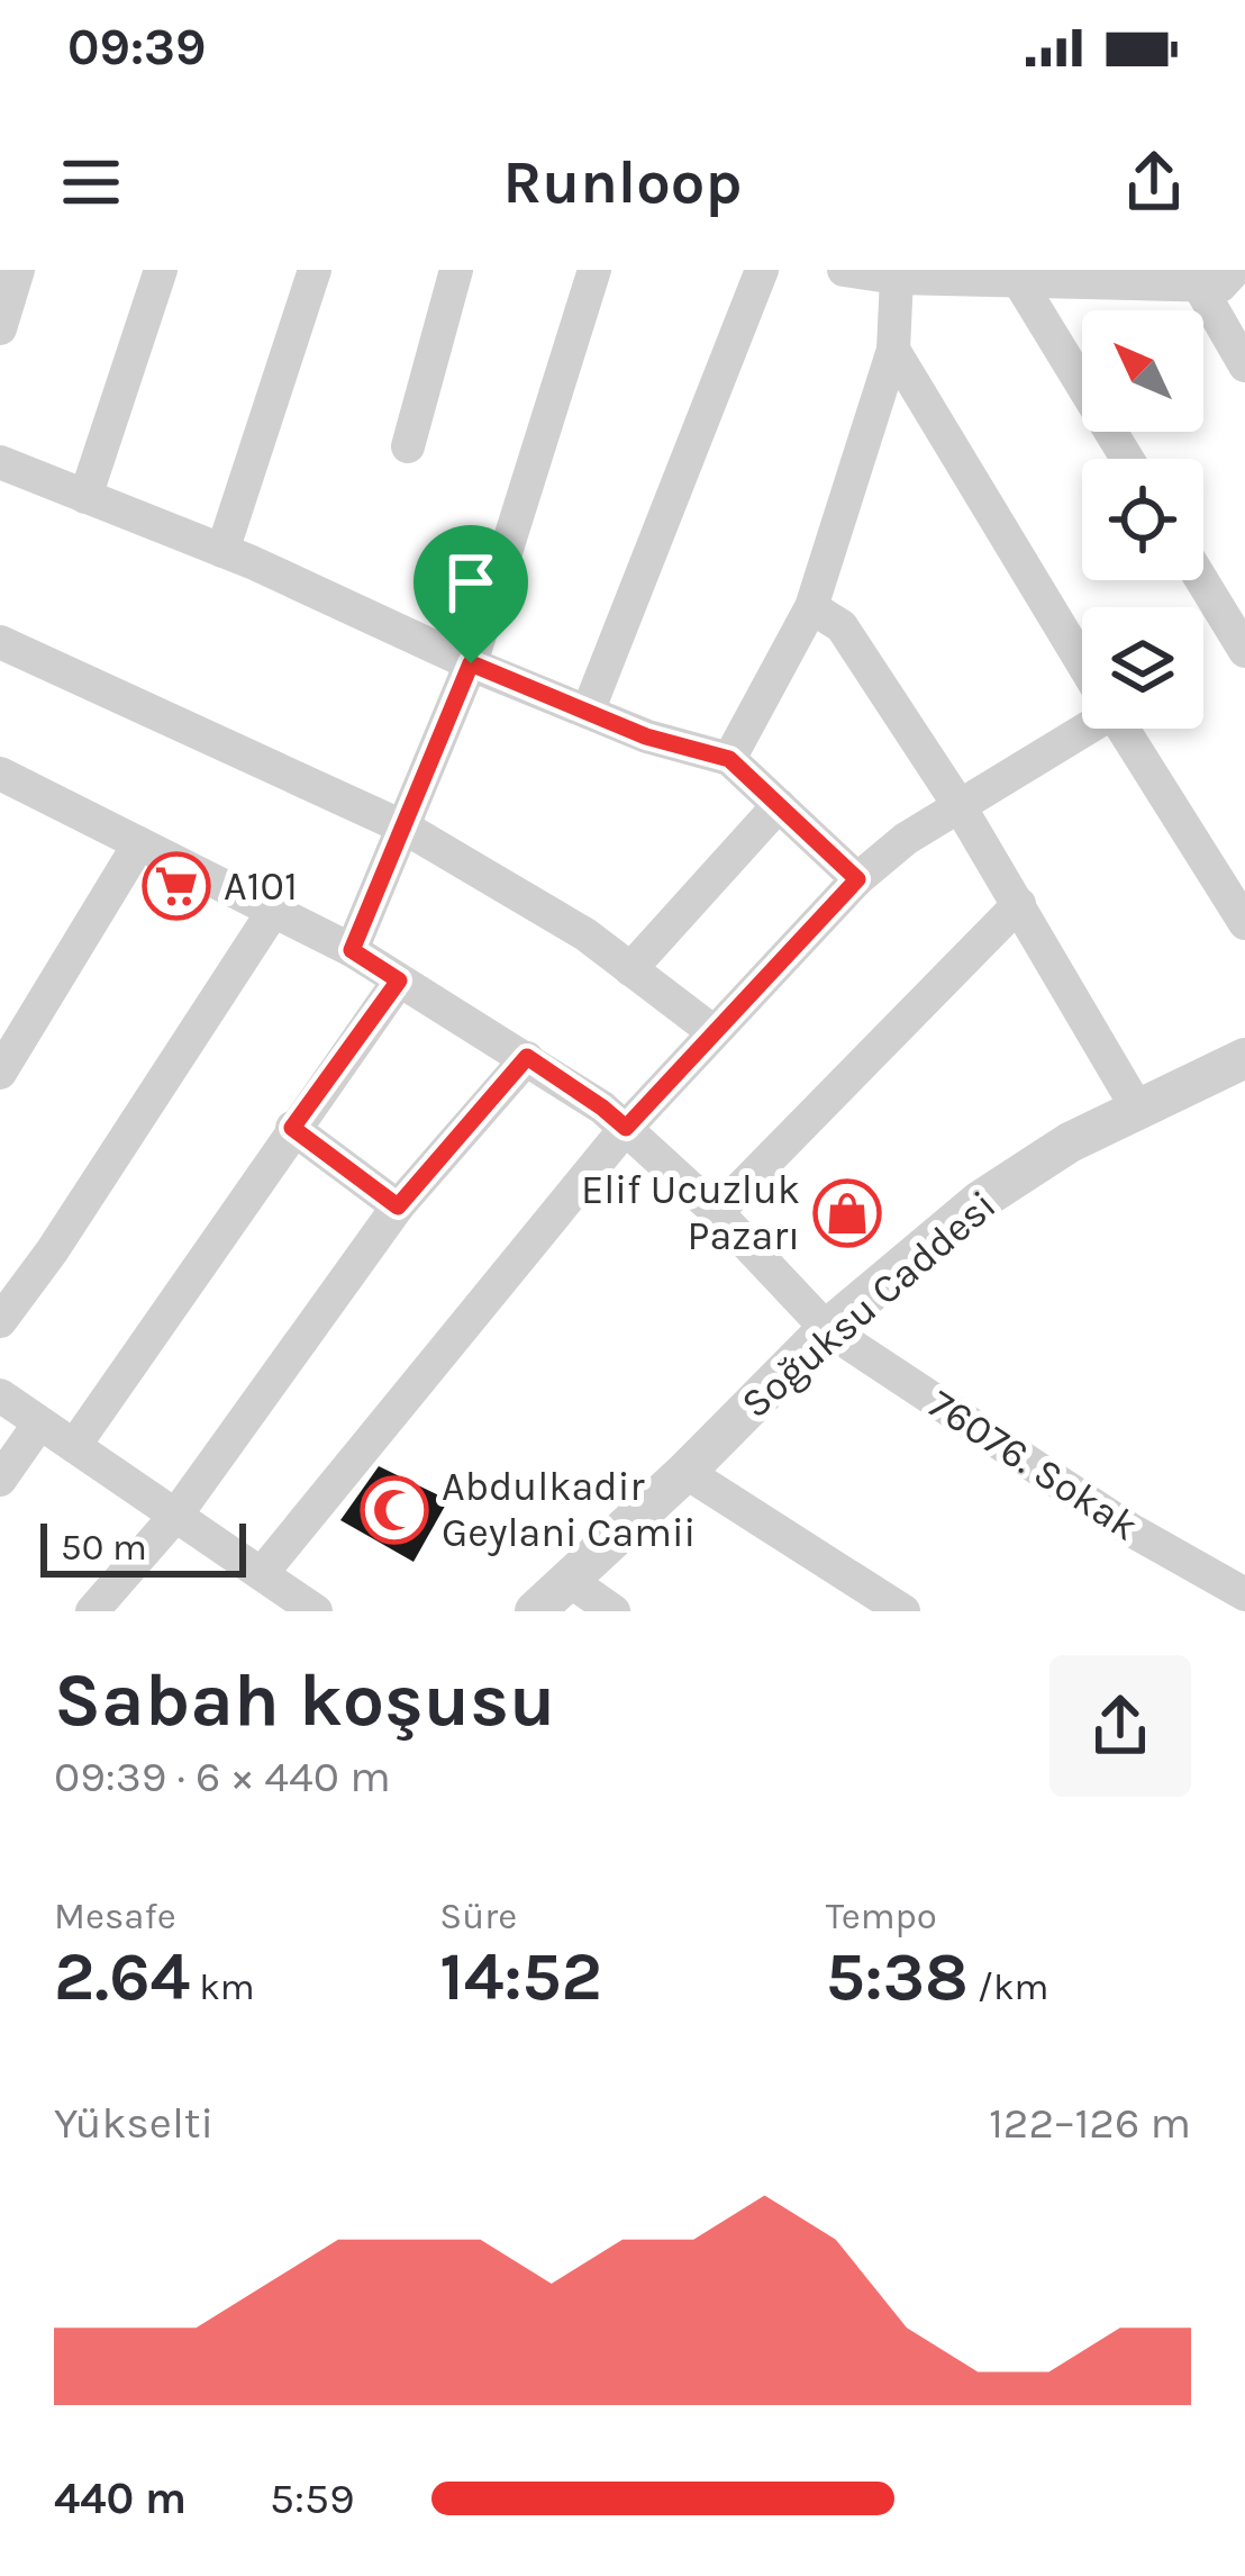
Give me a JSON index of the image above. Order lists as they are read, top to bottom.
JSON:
{
  "streets": {
    "street": ["Soğuksu Caddesi", "76076. Sokak"]
  },
  "crossings": [
    ["Soğuksu Caddesi", "76076. Sokak"]
  ],
  "places": {
    "supermarket": ["A101"],
    "shop": ["Elif Ucuzluk Pazarı"],
    "mosque": ["Abdulkadir Geylani Camii"]
  },
  "scale_bar": "50 m",
  "north": "top left",
  "page": {
    "status": "09:39",
    "header": "Runloop",
    "scale": "50 m",
    "heading": ["Sabah koşusu", "09:39 · 6 × 440 m"],
    "stats": [
      ["Mesafe", "2.64 km"],
      ["Süre", "14:52"],
      ["Tempo", "5:38 /km"]
    ],
    "chart": ["Yükselti", "122–126 m"],
    "list": [
      {
        "name": "440 m",
        "note": "5:59"
      }
    ]
  }
}
